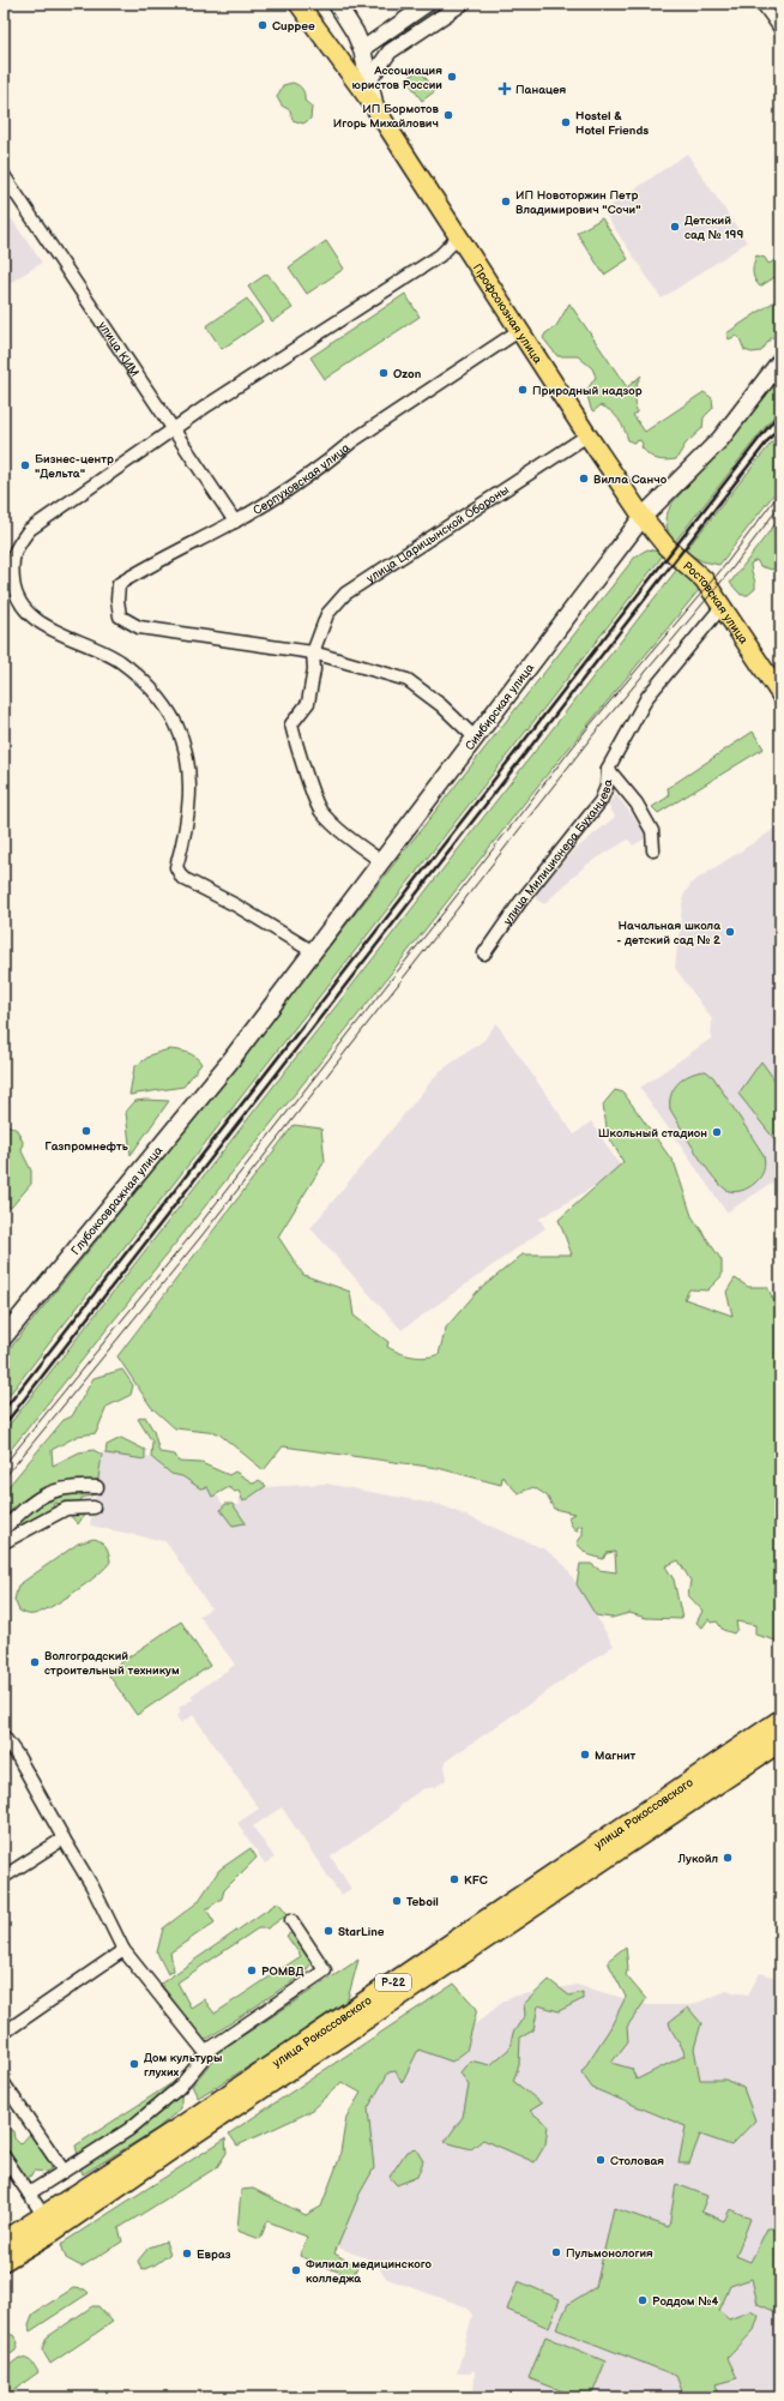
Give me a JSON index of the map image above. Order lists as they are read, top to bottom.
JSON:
{
  "streets": {
    "highway": ["улица Рокоссовского", "Р-22"],
    "main road": [
      "Профсоюзная улица",
      "Ростовская улица",
      "Симбирская улица",
      "Глубокоовражная улица"
    ],
    "street": [
      "улица КИМ",
      "Серпуховская улица",
      "улица Царицынской Обороны",
      "улица Милиционера Буханцева"
    ]
  },
  "crossings": [
    ["Профсоюзная улица", "Серпуховская улица"],
    ["Профсоюзная улица", "улица Царицынской Обороны"],
    ["Профсоюзная улица", "Ростовская улица"],
    ["Профсоюзная улица", "Симбирская улица"],
    ["улица КИМ", "Серпуховская улица"],
    ["Серпуховская улица", "улица Царицынской Обороны"],
    ["Ростовская улица", "Симбирская улица"],
    ["Ростовская улица", "улица Милиционера Буханцева"],
    ["Симбирская улица", "Глубокоовражная улица"]
  ],
  "places": {
    "other": [
      "Cuppee",
      "Ассоциация юристов России",
      "ИП Бормотов Игорь Михайлович",
      "Hostel & Hotel Friends",
      "ИП Новоторжин Петр Владимирович \"Сочи\"",
      "Детский сад № 199",
      "Ozon",
      "Природный надзор",
      "Бизнес-центр \"Дельта\"",
      "Вилла Санчо",
      "Начальная школа - детский сад № 2",
      "Газпромнефть",
      "Школьный стадион",
      "Волгоградский строительный техникум",
      "Магнит",
      "Лукойл",
      "KFC",
      "Teboil",
      "StarLine",
      "РОМВД",
      "Дом культуры глухих",
      "Столовая",
      "Пульмонология",
      "Евраз",
      "Филиал медицинского колледжа",
      "Роддом №4"
    ],
    "health": ["Панацея"]
  }
}
